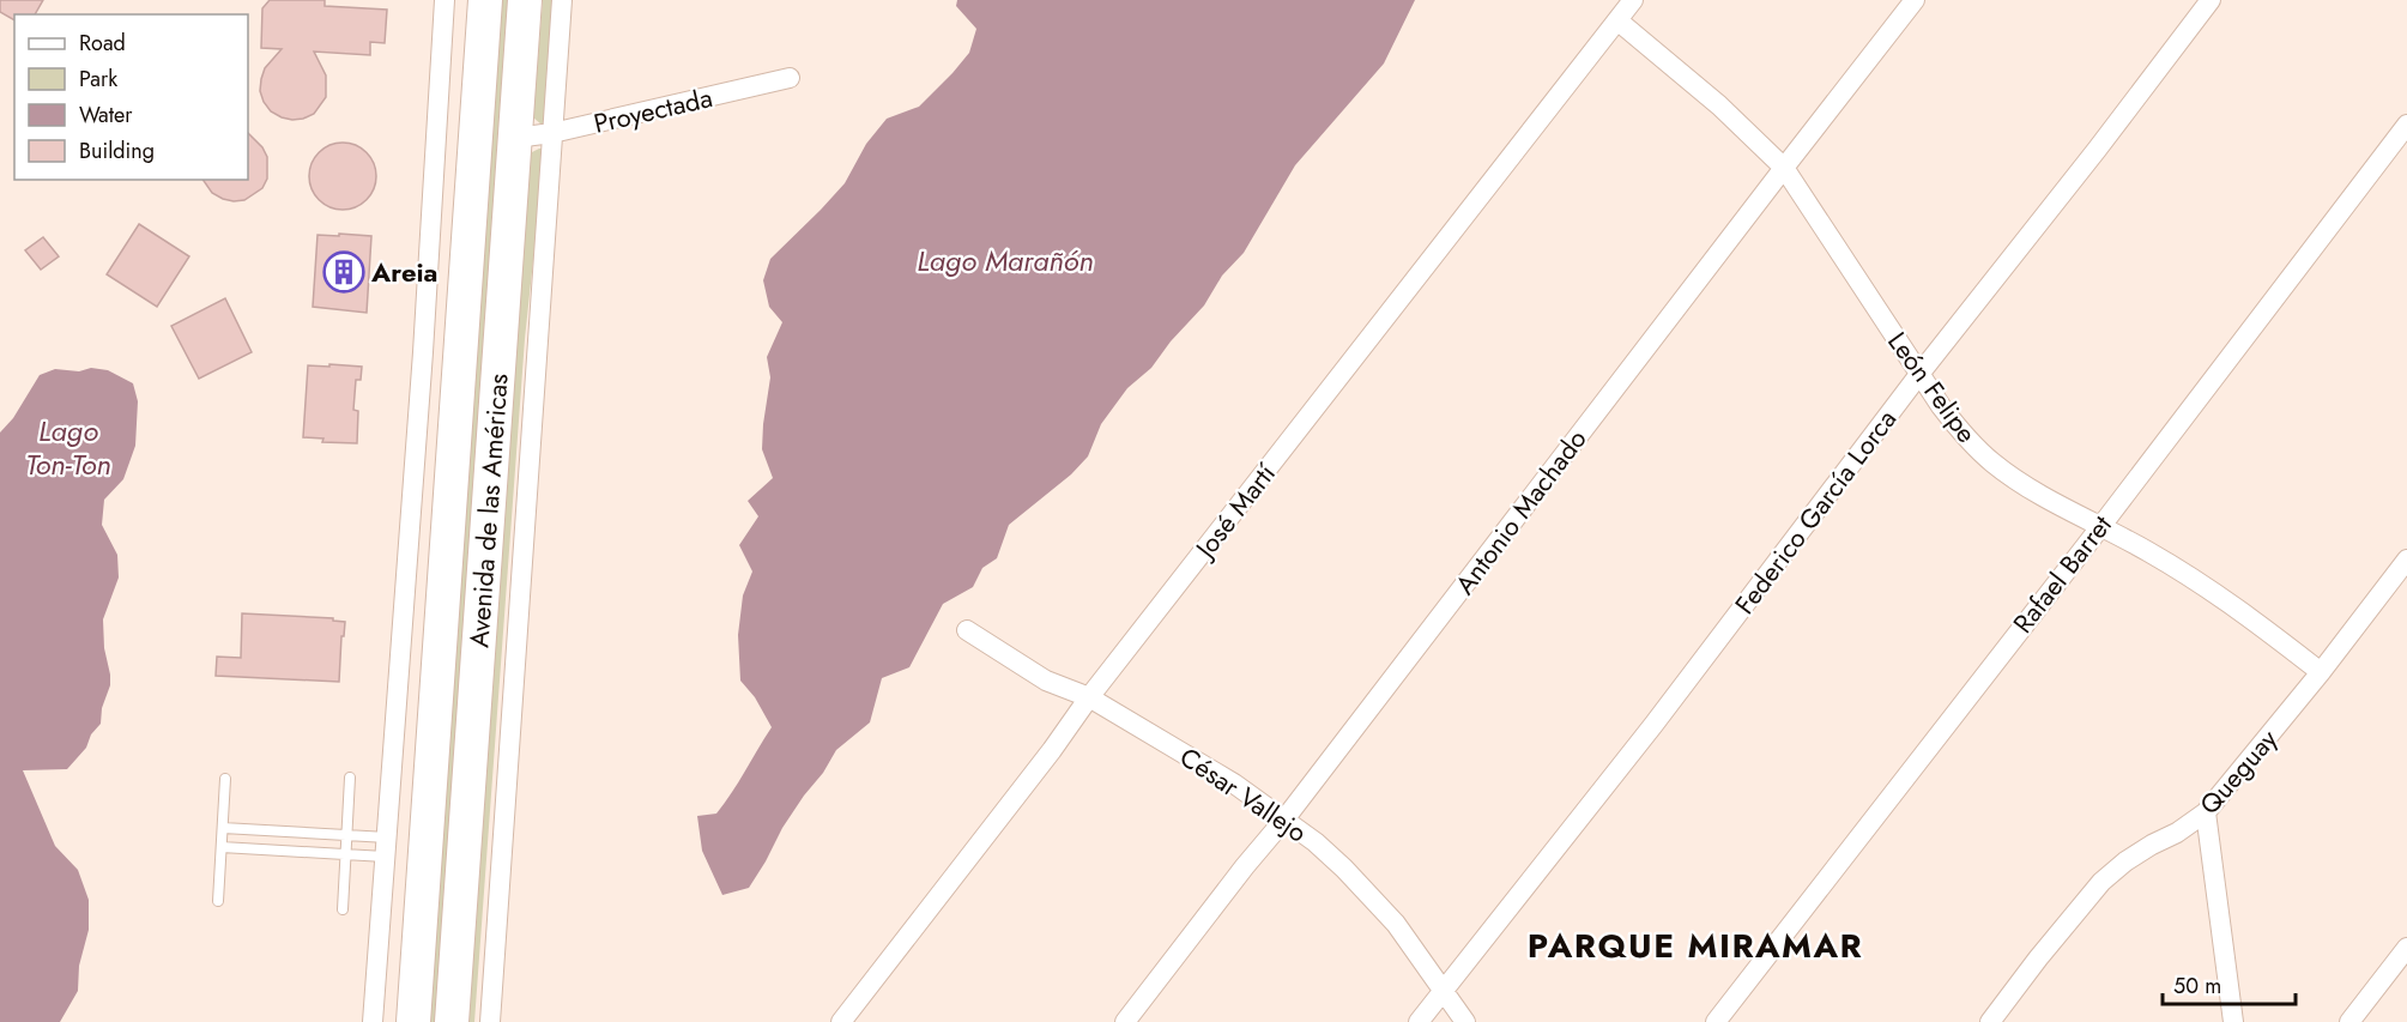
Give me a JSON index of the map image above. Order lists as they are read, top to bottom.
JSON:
{
  "streets": {
    "highway": ["Avenida de las Américas"],
    "street": [
      "Proyectada",
      "León Felipe",
      "José Martí",
      "Antonio Machado",
      "Federico García Lorca",
      "Rafael Barret",
      "Queguay",
      "César Vallejo"
    ]
  },
  "crossings": [
    ["Proyectada", "Avenida de las Américas"],
    ["León Felipe", "José Martí"],
    ["León Felipe", "Antonio Machado"],
    ["León Felipe", "Federico García Lorca"],
    ["León Felipe", "Rafael Barret"],
    ["León Felipe", "Queguay"],
    ["José Martí", "César Vallejo"],
    ["Antonio Machado", "César Vallejo"],
    ["Federico García Lorca", "César Vallejo"]
  ],
  "districts": ["PARQUE MIRAMAR"],
  "water": ["Lago Marañón", "Lago Ton-Ton"],
  "places": {
    "building": ["Areia"]
  },
  "legend": [
    "Road",
    "Park",
    "Water",
    "Building"
  ],
  "scale_bar": "50 m"
}
